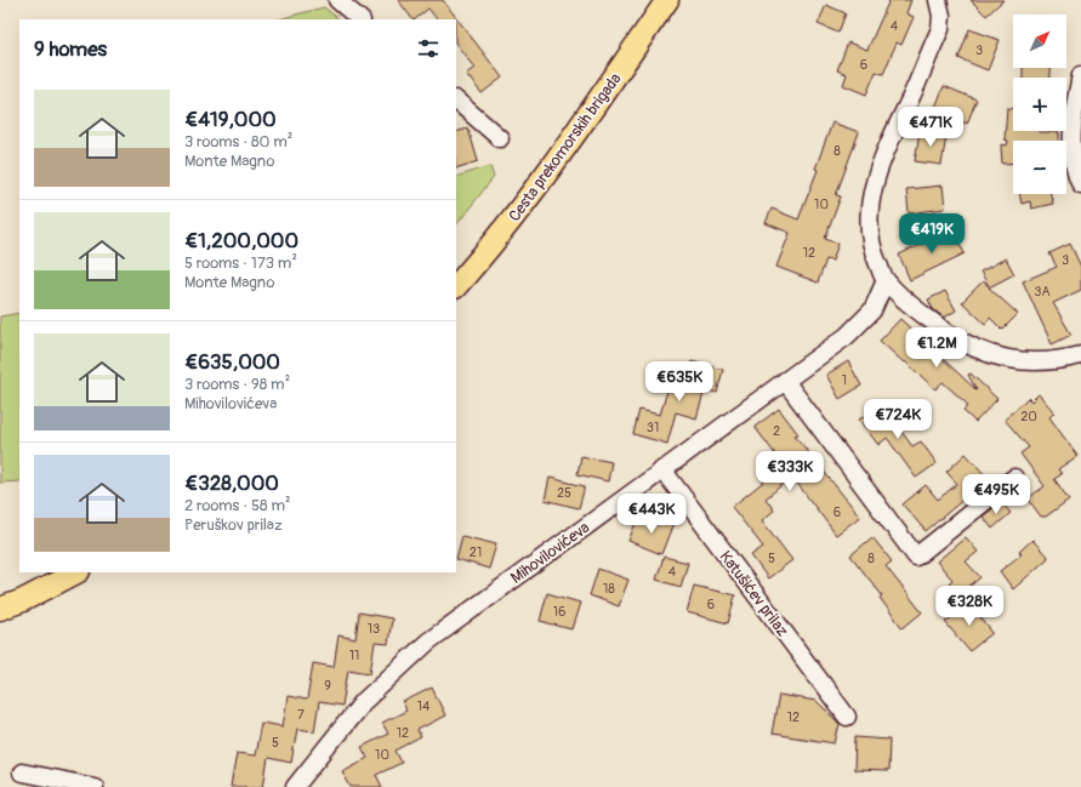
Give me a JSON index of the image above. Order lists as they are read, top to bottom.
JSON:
{
  "streets": {
    "main road": ["Cesta prekomorskih brigada"],
    "street": ["Mihovilovićeva", "Katušićev prilaz"]
  },
  "crossings": [
    ["Mihovilovićeva", "Katušićev prilaz"]
  ],
  "house_numbers": [
    "4",
    "3",
    "6",
    "8",
    "10",
    "12",
    "3",
    "3A",
    "1",
    "20",
    "31",
    "2",
    "25",
    "6",
    "21",
    "5",
    "8",
    "4",
    "18",
    "6",
    "16",
    "13",
    "11",
    "9",
    "14",
    "7",
    "12",
    "12",
    "5",
    "10"
  ],
  "north": "top right",
  "page": {
    "map_buttons": ["+", "−"],
    "heading": "9 homes",
    "list": [
      {
        "name": "€419,000",
        "note": "3 rooms · 80 m² · Monte Magno"
      },
      {
        "name": "€1,200,000",
        "note": "5 rooms · 173 m² · Monte Magno"
      },
      {
        "name": "€635,000",
        "note": "3 rooms · 98 m² · Mihovilovićeva"
      },
      {
        "name": "€328,000",
        "note": "2 rooms · 58 m² · Peruškov prilaz"
      }
    ],
    "price": [
      "€471K",
      "€419K",
      "€1.2M",
      "€635K",
      "€724K",
      "€333K",
      "€495K",
      "€443K",
      "€328K"
    ]
  }
}
